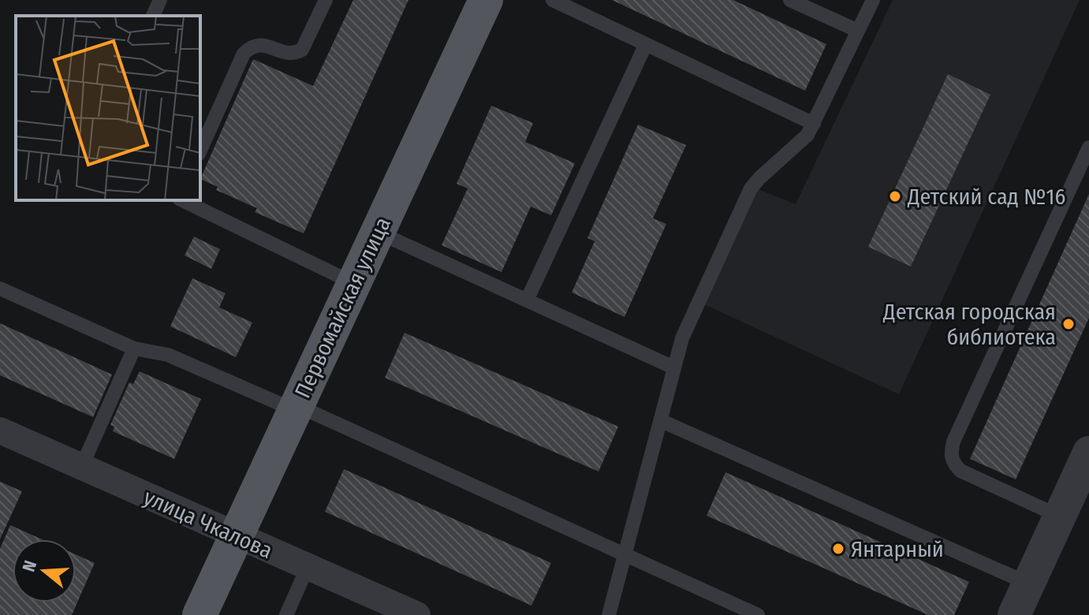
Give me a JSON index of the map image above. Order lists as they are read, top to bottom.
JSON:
{
  "streets": {
    "main road": ["Первомайская улица"],
    "street": ["улица Чкалова"]
  },
  "crossings": [
    ["Первомайская улица", "улица Чкалова"]
  ],
  "places": ["Детский сад №16", "Детская городская библиотека", "Янтарный"],
  "north": "left"
}
